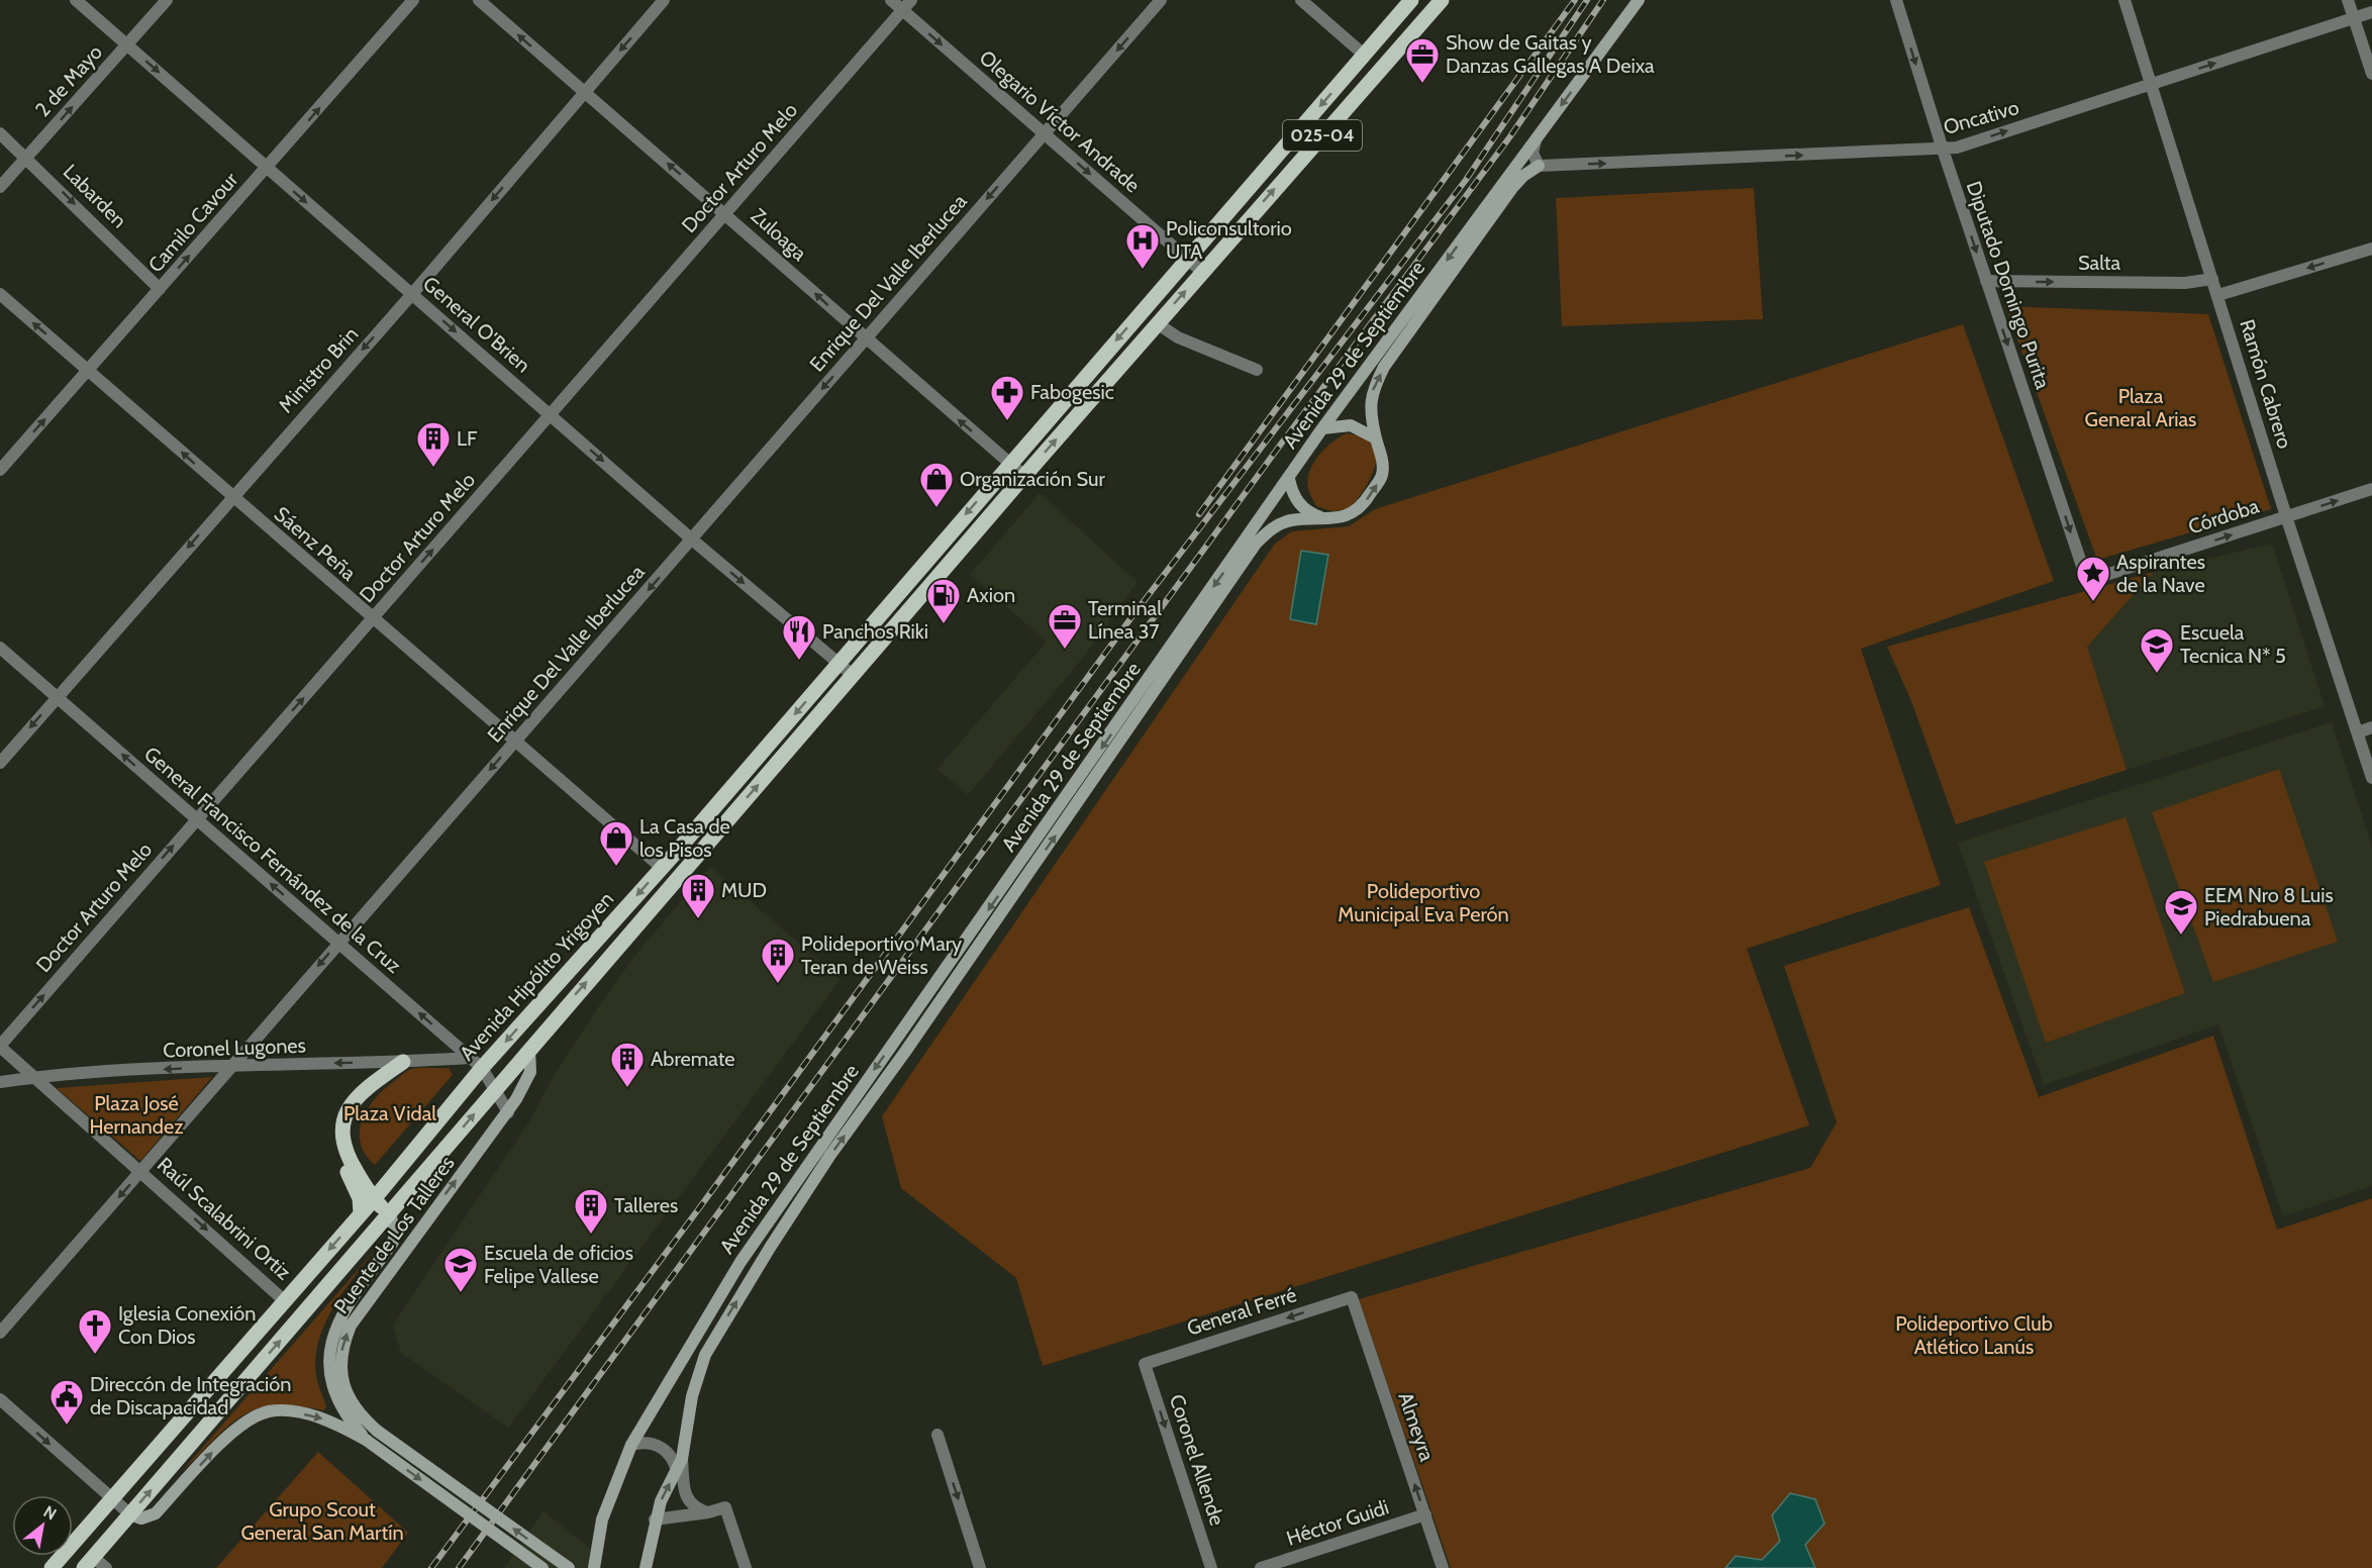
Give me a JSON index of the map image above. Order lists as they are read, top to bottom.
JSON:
{
  "streets": {
    "main road": ["025-04", "Avenida Hipólito Yrigoyen"],
    "street": [
      "2 de Mayo",
      "Oncativo",
      "Olegario Víctor Andrade",
      "Doctor Arturo Melo",
      "Labarden",
      "Camilo Cavour",
      "Zuloaga",
      "Salta",
      "Enrique Del Valle Iberlucea",
      "Diputado Domingo Purita",
      "General O'Brien",
      "Avenida 29 de Septiembre",
      "Ministro Brin",
      "Ramón Cabrero",
      "Córdoba",
      "Sáenz Peña",
      "General Francisco Fernández de la Cruz",
      "Coronel Lugones",
      "Raúl Scalabrini Ortiz",
      "Puente de Los Talleres",
      "General Ferré",
      "Almeyra",
      "Coronel Allende",
      "Héctor Guidi"
    ]
  },
  "crossings": [
    ["2 de Mayo", "Labarden"],
    ["2 de Mayo", "General O'Brien"],
    ["Oncativo", "Diputado Domingo Purita"],
    ["Oncativo", "Avenida 29 de Septiembre"],
    ["Oncativo", "Ramón Cabrero"],
    ["Olegario Víctor Andrade", "Doctor Arturo Melo"],
    ["Olegario Víctor Andrade", "Enrique Del Valle Iberlucea"],
    ["Olegario Víctor Andrade", "Avenida Hipólito Yrigoyen"],
    ["Doctor Arturo Melo", "Zuloaga"],
    ["Doctor Arturo Melo", "General O'Brien"],
    ["Doctor Arturo Melo", "Sáenz Peña"],
    ["Doctor Arturo Melo", "General Francisco Fernández de la Cruz"],
    ["Doctor Arturo Melo", "Raúl Scalabrini Ortiz"],
    ["Labarden", "Camilo Cavour"],
    ["Camilo Cavour", "General O'Brien"],
    ["Camilo Cavour", "Sáenz Peña"],
    ["Zuloaga", "Enrique Del Valle Iberlucea"],
    ["Zuloaga", "Ministro Brin"],
    ["Zuloaga", "Avenida Hipólito Yrigoyen"],
    ["Salta", "Diputado Domingo Purita"],
    ["Salta", "Ramón Cabrero"],
    ["Enrique Del Valle Iberlucea", "General O'Brien"],
    ["Enrique Del Valle Iberlucea", "Sáenz Peña"],
    ["Enrique Del Valle Iberlucea", "General Francisco Fernández de la Cruz"],
    ["Enrique Del Valle Iberlucea", "Coronel Lugones"],
    ["Enrique Del Valle Iberlucea", "Raúl Scalabrini Ortiz"],
    ["Diputado Domingo Purita", "Córdoba"],
    ["General O'Brien", "Ministro Brin"],
    ["General O'Brien", "Avenida Hipólito Yrigoyen"],
    ["Ministro Brin", "Sáenz Peña"],
    ["Ministro Brin", "General Francisco Fernández de la Cruz"],
    ["Ramón Cabrero", "Córdoba"],
    ["Sáenz Peña", "Avenida Hipólito Yrigoyen"],
    ["General Francisco Fernández de la Cruz", "Avenida Hipólito Yrigoyen"],
    ["General Francisco Fernández de la Cruz", "Coronel Lugones"],
    ["General Francisco Fernández de la Cruz", "Puente de Los Talleres"],
    ["Avenida Hipólito Yrigoyen", "Coronel Lugones"],
    ["Avenida Hipólito Yrigoyen", "Raúl Scalabrini Ortiz"],
    ["Avenida Hipólito Yrigoyen", "Puente de Los Talleres"],
    ["Coronel Lugones", "Raúl Scalabrini Ortiz"],
    ["General Ferré", "Almeyra"],
    ["General Ferré", "Coronel Allende"],
    ["Almeyra", "Héctor Guidi"]
  ],
  "one_way": [
    "2 de Mayo",
    "Oncativo",
    "Olegario Víctor Andrade",
    "Doctor Arturo Melo",
    "Labarden",
    "Camilo Cavour",
    "Zuloaga",
    "Salta",
    "Enrique Del Valle Iberlucea",
    "Diputado Domingo Purita",
    "General O'Brien",
    "Ministro Brin",
    "Córdoba",
    "Sáenz Peña",
    "General Francisco Fernández de la Cruz",
    "Coronel Lugones",
    "Raúl Scalabrini Ortiz",
    "General Ferré",
    "Almeyra",
    "Coronel Allende"
  ],
  "parks": [
    "Plaza General Arias",
    "Polideportivo Municipal Eva Perón",
    "Plaza José Hernandez",
    "Plaza Vidal",
    "Polideportivo Club Atlético Lanús",
    "Grupo Scout General San Martín"
  ],
  "places": {
    "office": ["Show de Gaitas y Danzas Gallegas A Deixa", "Terminal Línea 37"],
    "hospital": ["Policonsultorio UTA"],
    "pharmacy": ["Fabogesic"],
    "building": [
      "LF",
      "MUD",
      "Polideportivo Mary Teran de Weiss",
      "Abremate",
      "Talleres"
    ],
    "shop": ["Organización Sur", "La Casa de los Pisos"],
    "place": ["Aspirantes de la Nave"],
    "fuel station": ["Axion"],
    "restaurant": ["Panchos Riki"],
    "school or university": ["Escuela Tecnica N* 5", "EEM Nro 8 Luis Piedrabuena", "Escuela de oficios Felipe Vallese"],
    "church": ["Iglesia Conexión Con Dios"],
    "public building": ["Direccón de Integración de Discapacidad"]
  },
  "north": "top right"
}
